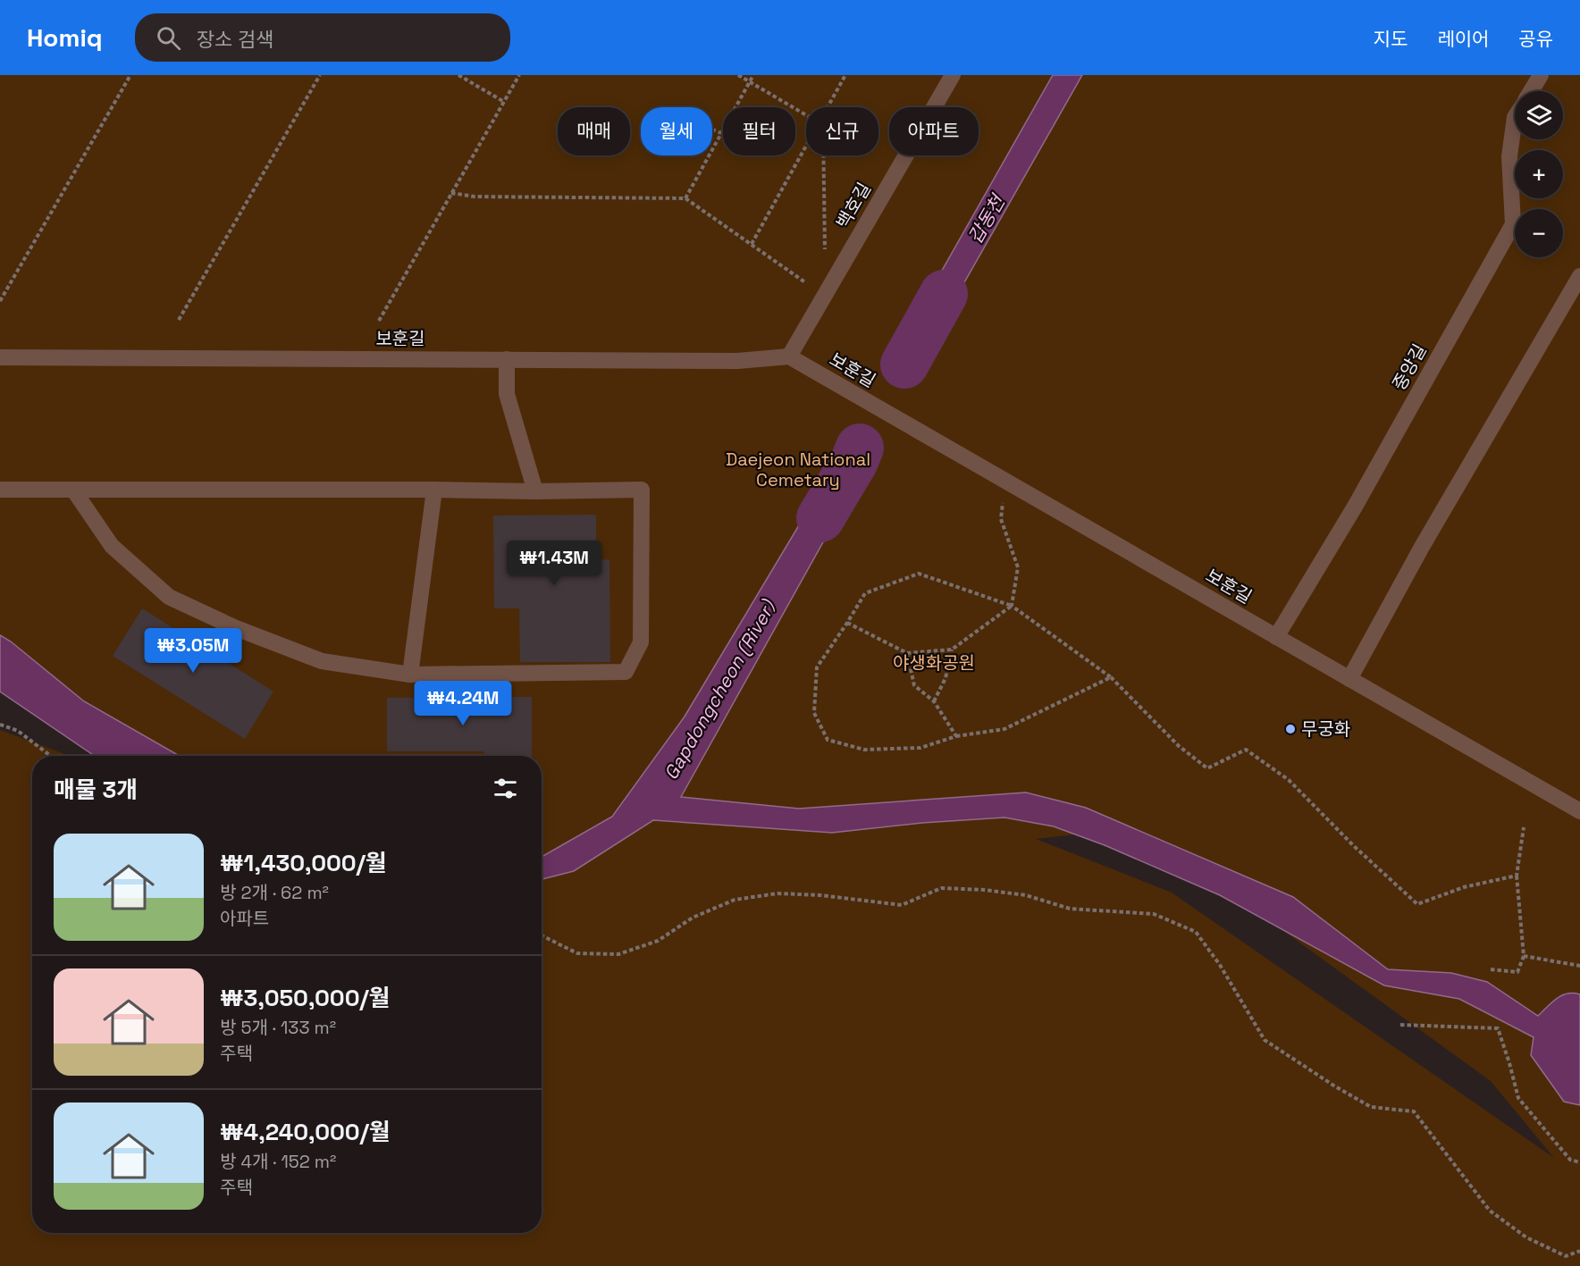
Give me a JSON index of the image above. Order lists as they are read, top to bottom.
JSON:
{
  "streets": {
    "lane": ["백호길", "보훈길", "중앙길"]
  },
  "crossings": [
    ["백호길", "보훈길"],
    ["보훈길", "중앙길"]
  ],
  "water": ["갑동천", "Gapdongcheon (River）"],
  "parks": ["Daejeon National Cemetary", "야생화공원"],
  "places": ["무궁화"],
  "page": {
    "header": "Homiq",
    "search": "장소 검색",
    "nav": ["지도", "레이어", "공유"],
    "map_buttons": ["+", "−"],
    "chip": [
      "매매",
      "월세",
      "필터",
      "신규",
      "아파트"
    ],
    "price": ["₩1.43M", "₩3.05M", "₩4.24M"],
    "heading": "매물 3개",
    "list": [
      {
        "name": "₩1,430,000/월",
        "note": "방 2개 · 62 m² · 아파트"
      },
      {
        "name": "₩3,050,000/월",
        "note": "방 5개 · 133 m² · 주택"
      },
      {
        "name": "₩4,240,000/월",
        "note": "방 4개 · 152 m² · 주택"
      }
    ]
  }
}
